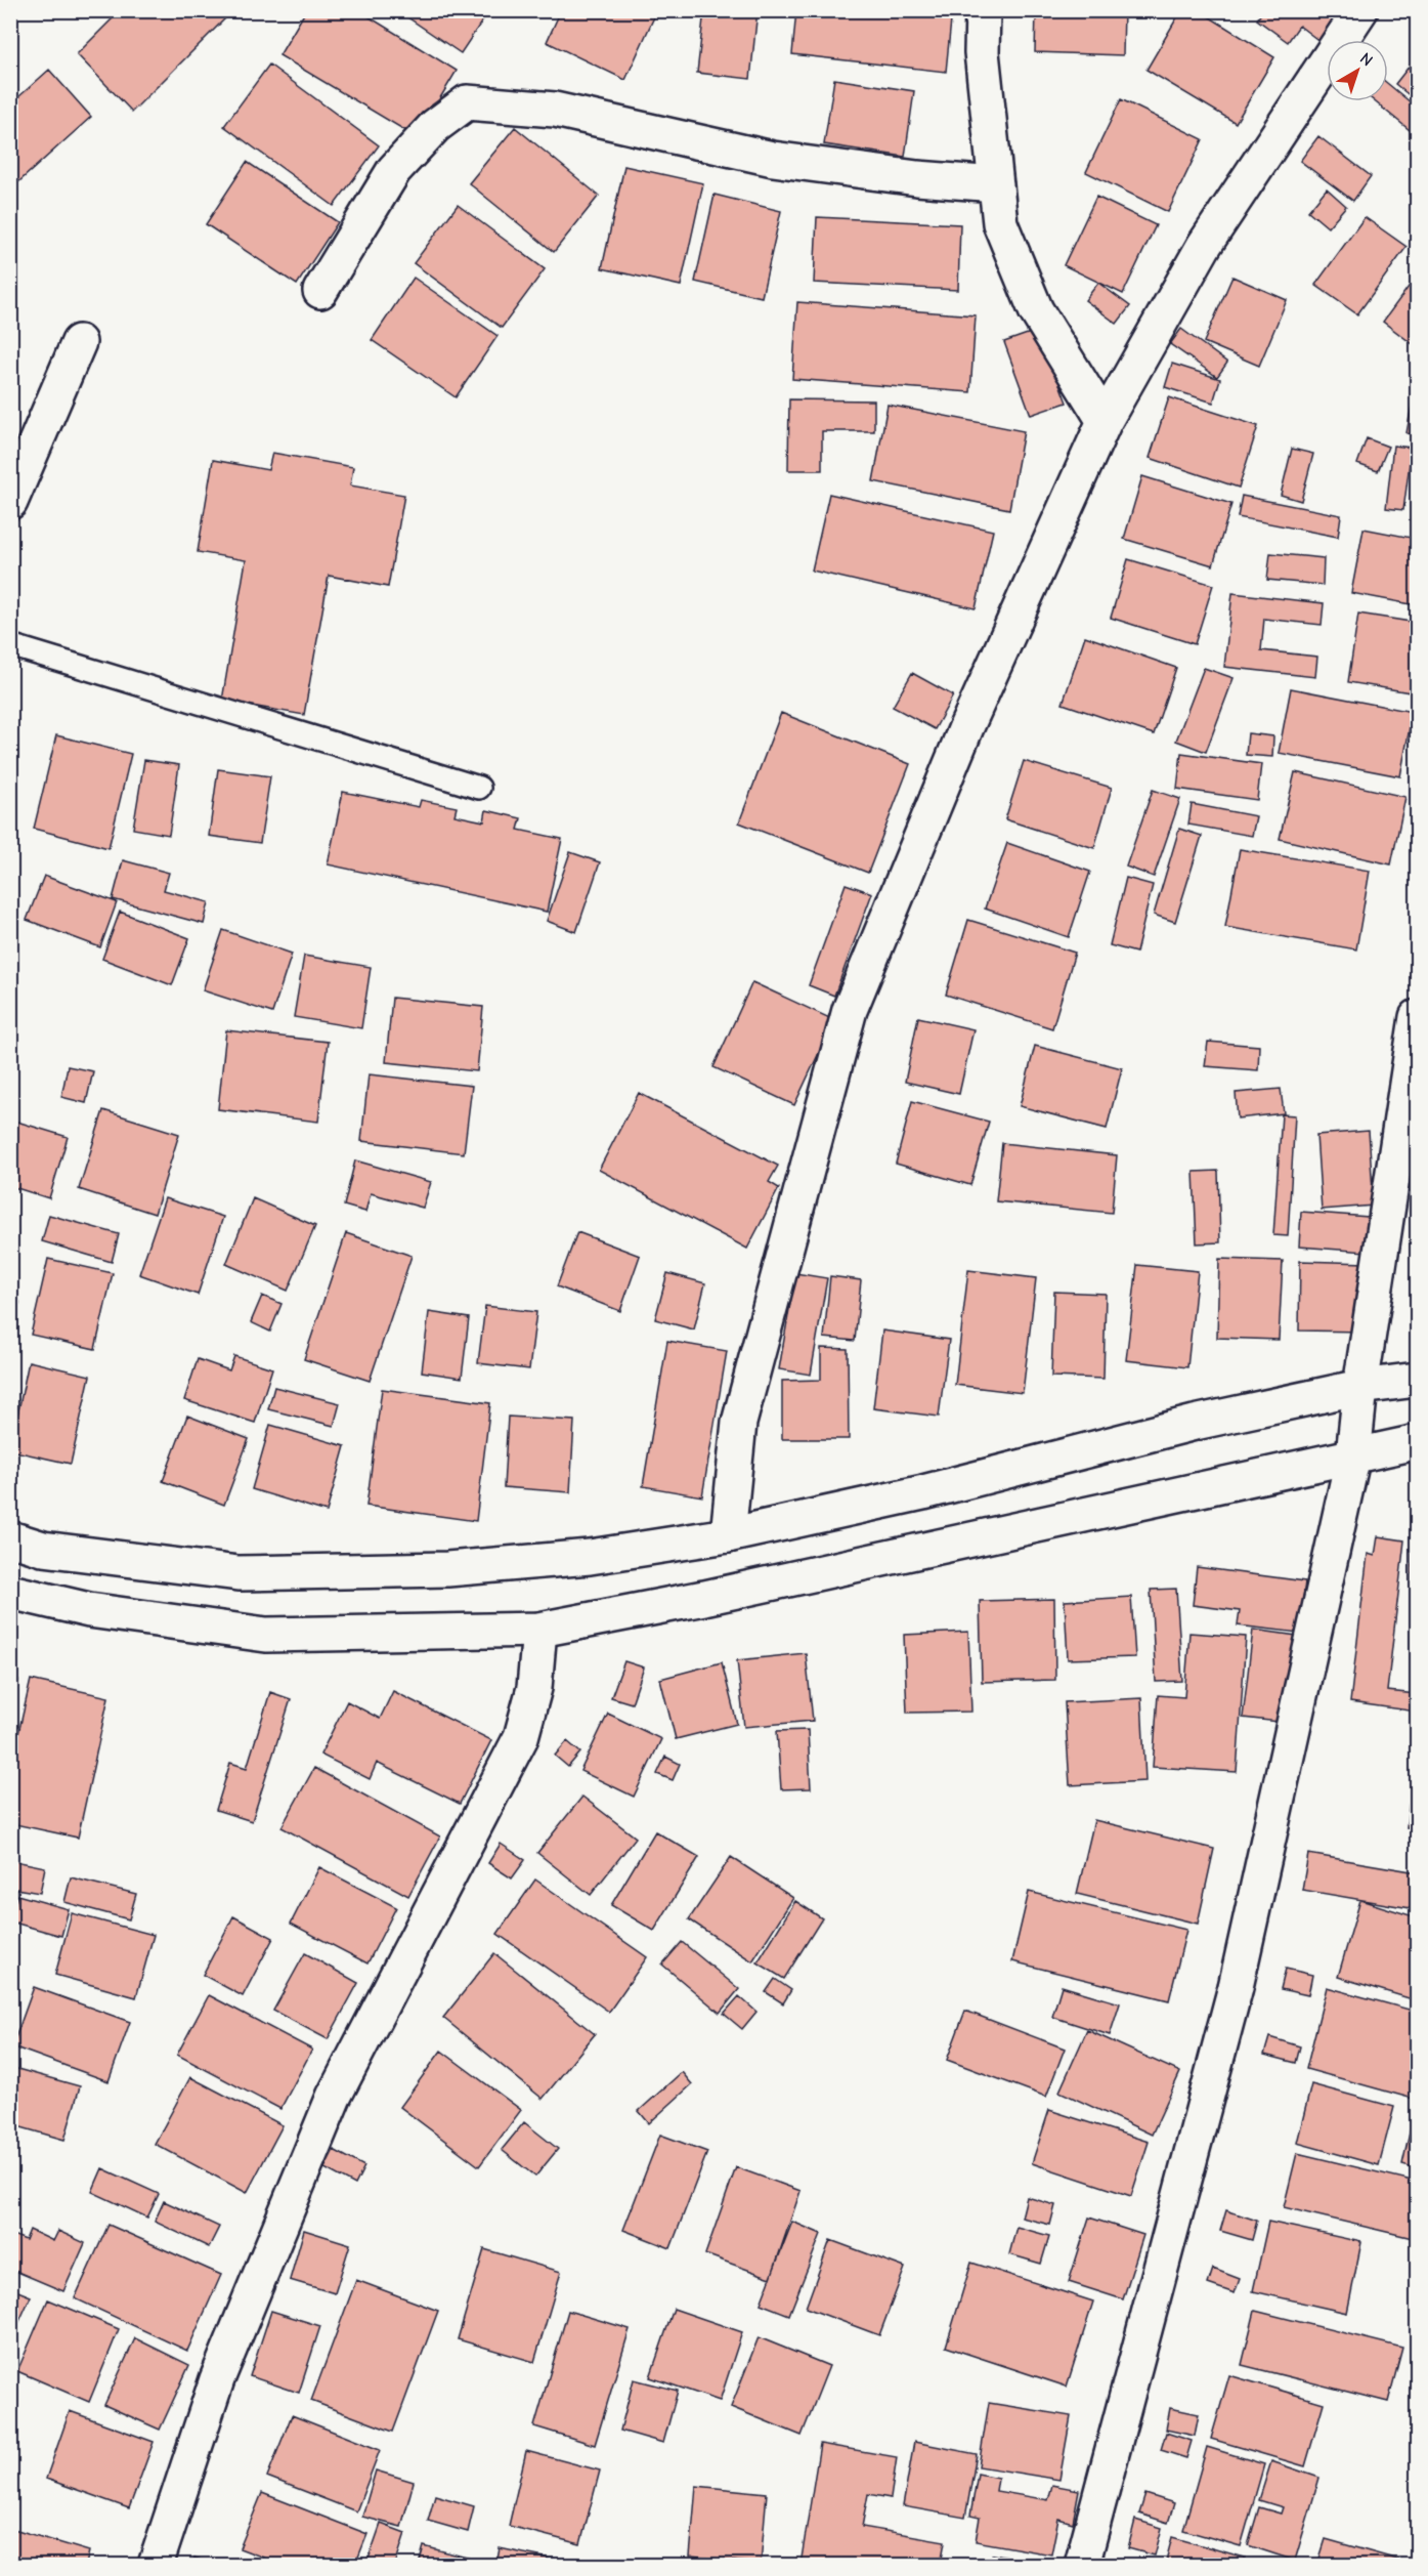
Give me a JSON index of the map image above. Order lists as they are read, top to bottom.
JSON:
{
  "north": "top right"
}
